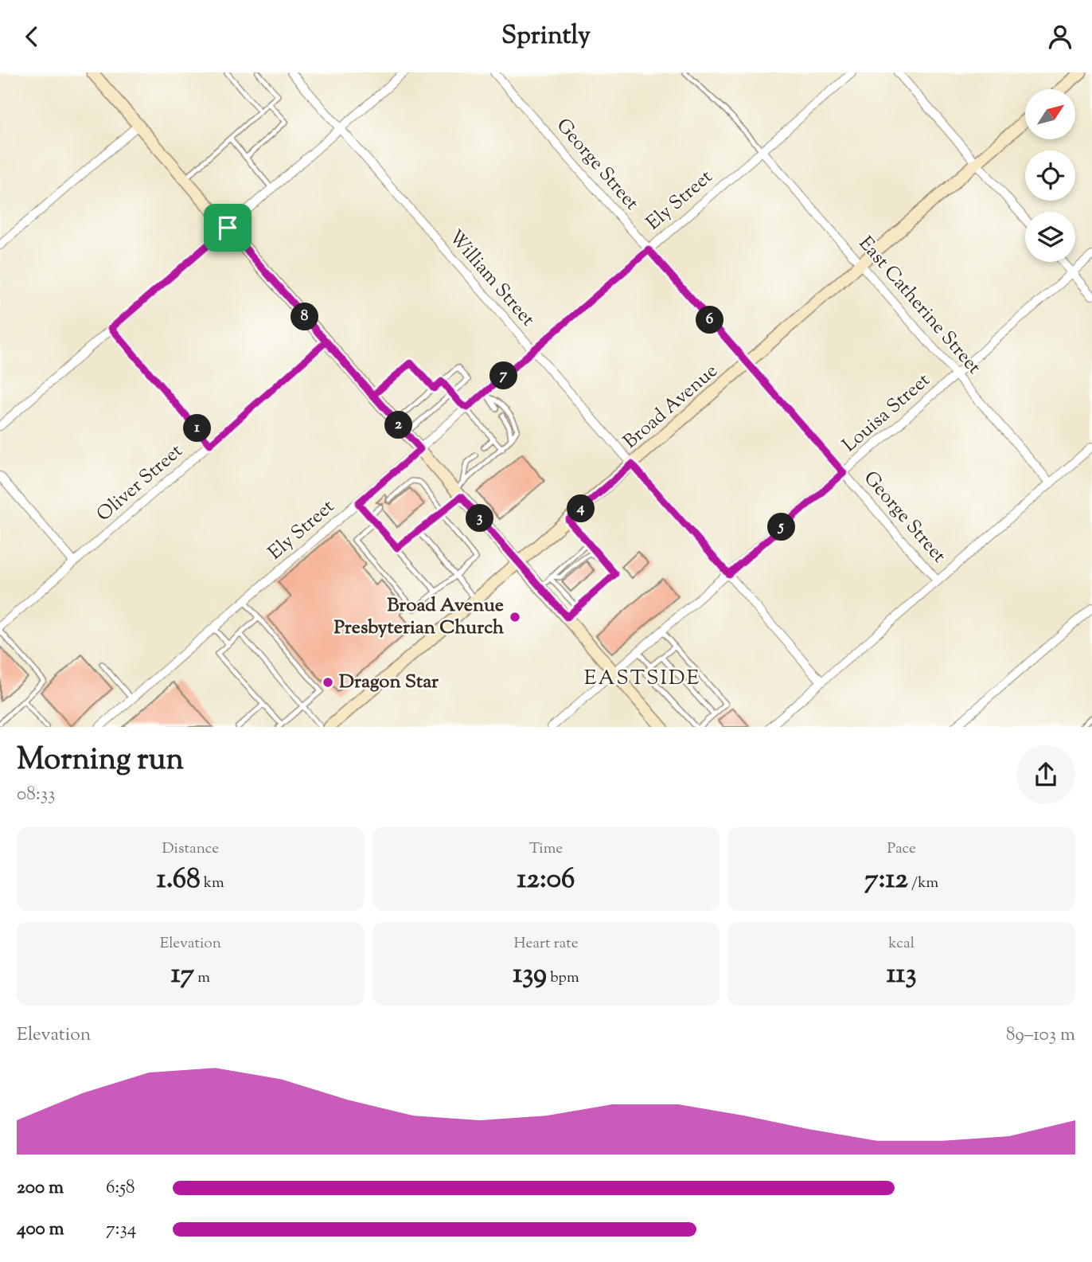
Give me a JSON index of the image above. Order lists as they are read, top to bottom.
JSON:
{
  "streets": {
    "main road": ["Broad Avenue"],
    "street": [
      "George Street",
      "Ely Street",
      "William Street",
      "East Catherine Street",
      "Louisa Street",
      "Oliver Street"
    ]
  },
  "crossings": [
    ["George Street", "Ely Street"],
    ["George Street", "Broad Avenue"],
    ["George Street", "Louisa Street"],
    ["Ely Street", "William Street"],
    ["Ely Street", "East Catherine Street"],
    ["William Street", "Broad Avenue"],
    ["William Street", "Louisa Street"],
    ["East Catherine Street", "Broad Avenue"],
    ["East Catherine Street", "Louisa Street"]
  ],
  "districts": ["EASTSIDE"],
  "places": ["Broad Avenue Presbyterian Church", "Dragon Star"],
  "north": "top right",
  "page": {
    "header": "Sprintly",
    "pins": [
      "8",
      "6",
      "7",
      "2",
      "1",
      "4",
      "3",
      "5"
    ],
    "heading": ["Morning run", "08:33"],
    "stats": [
      ["Distance", "1.68 km"],
      ["Time", "12:06"],
      ["Pace", "7:12 /km"],
      ["Elevation", "17 m"],
      ["Heart rate", "139 bpm"],
      ["kcal", "113"]
    ],
    "chart": ["Elevation", "89–103 m"],
    "list": [
      {
        "name": "200 m",
        "note": "6:58"
      },
      {
        "name": "400 m",
        "note": "7:34"
      }
    ]
  }
}
